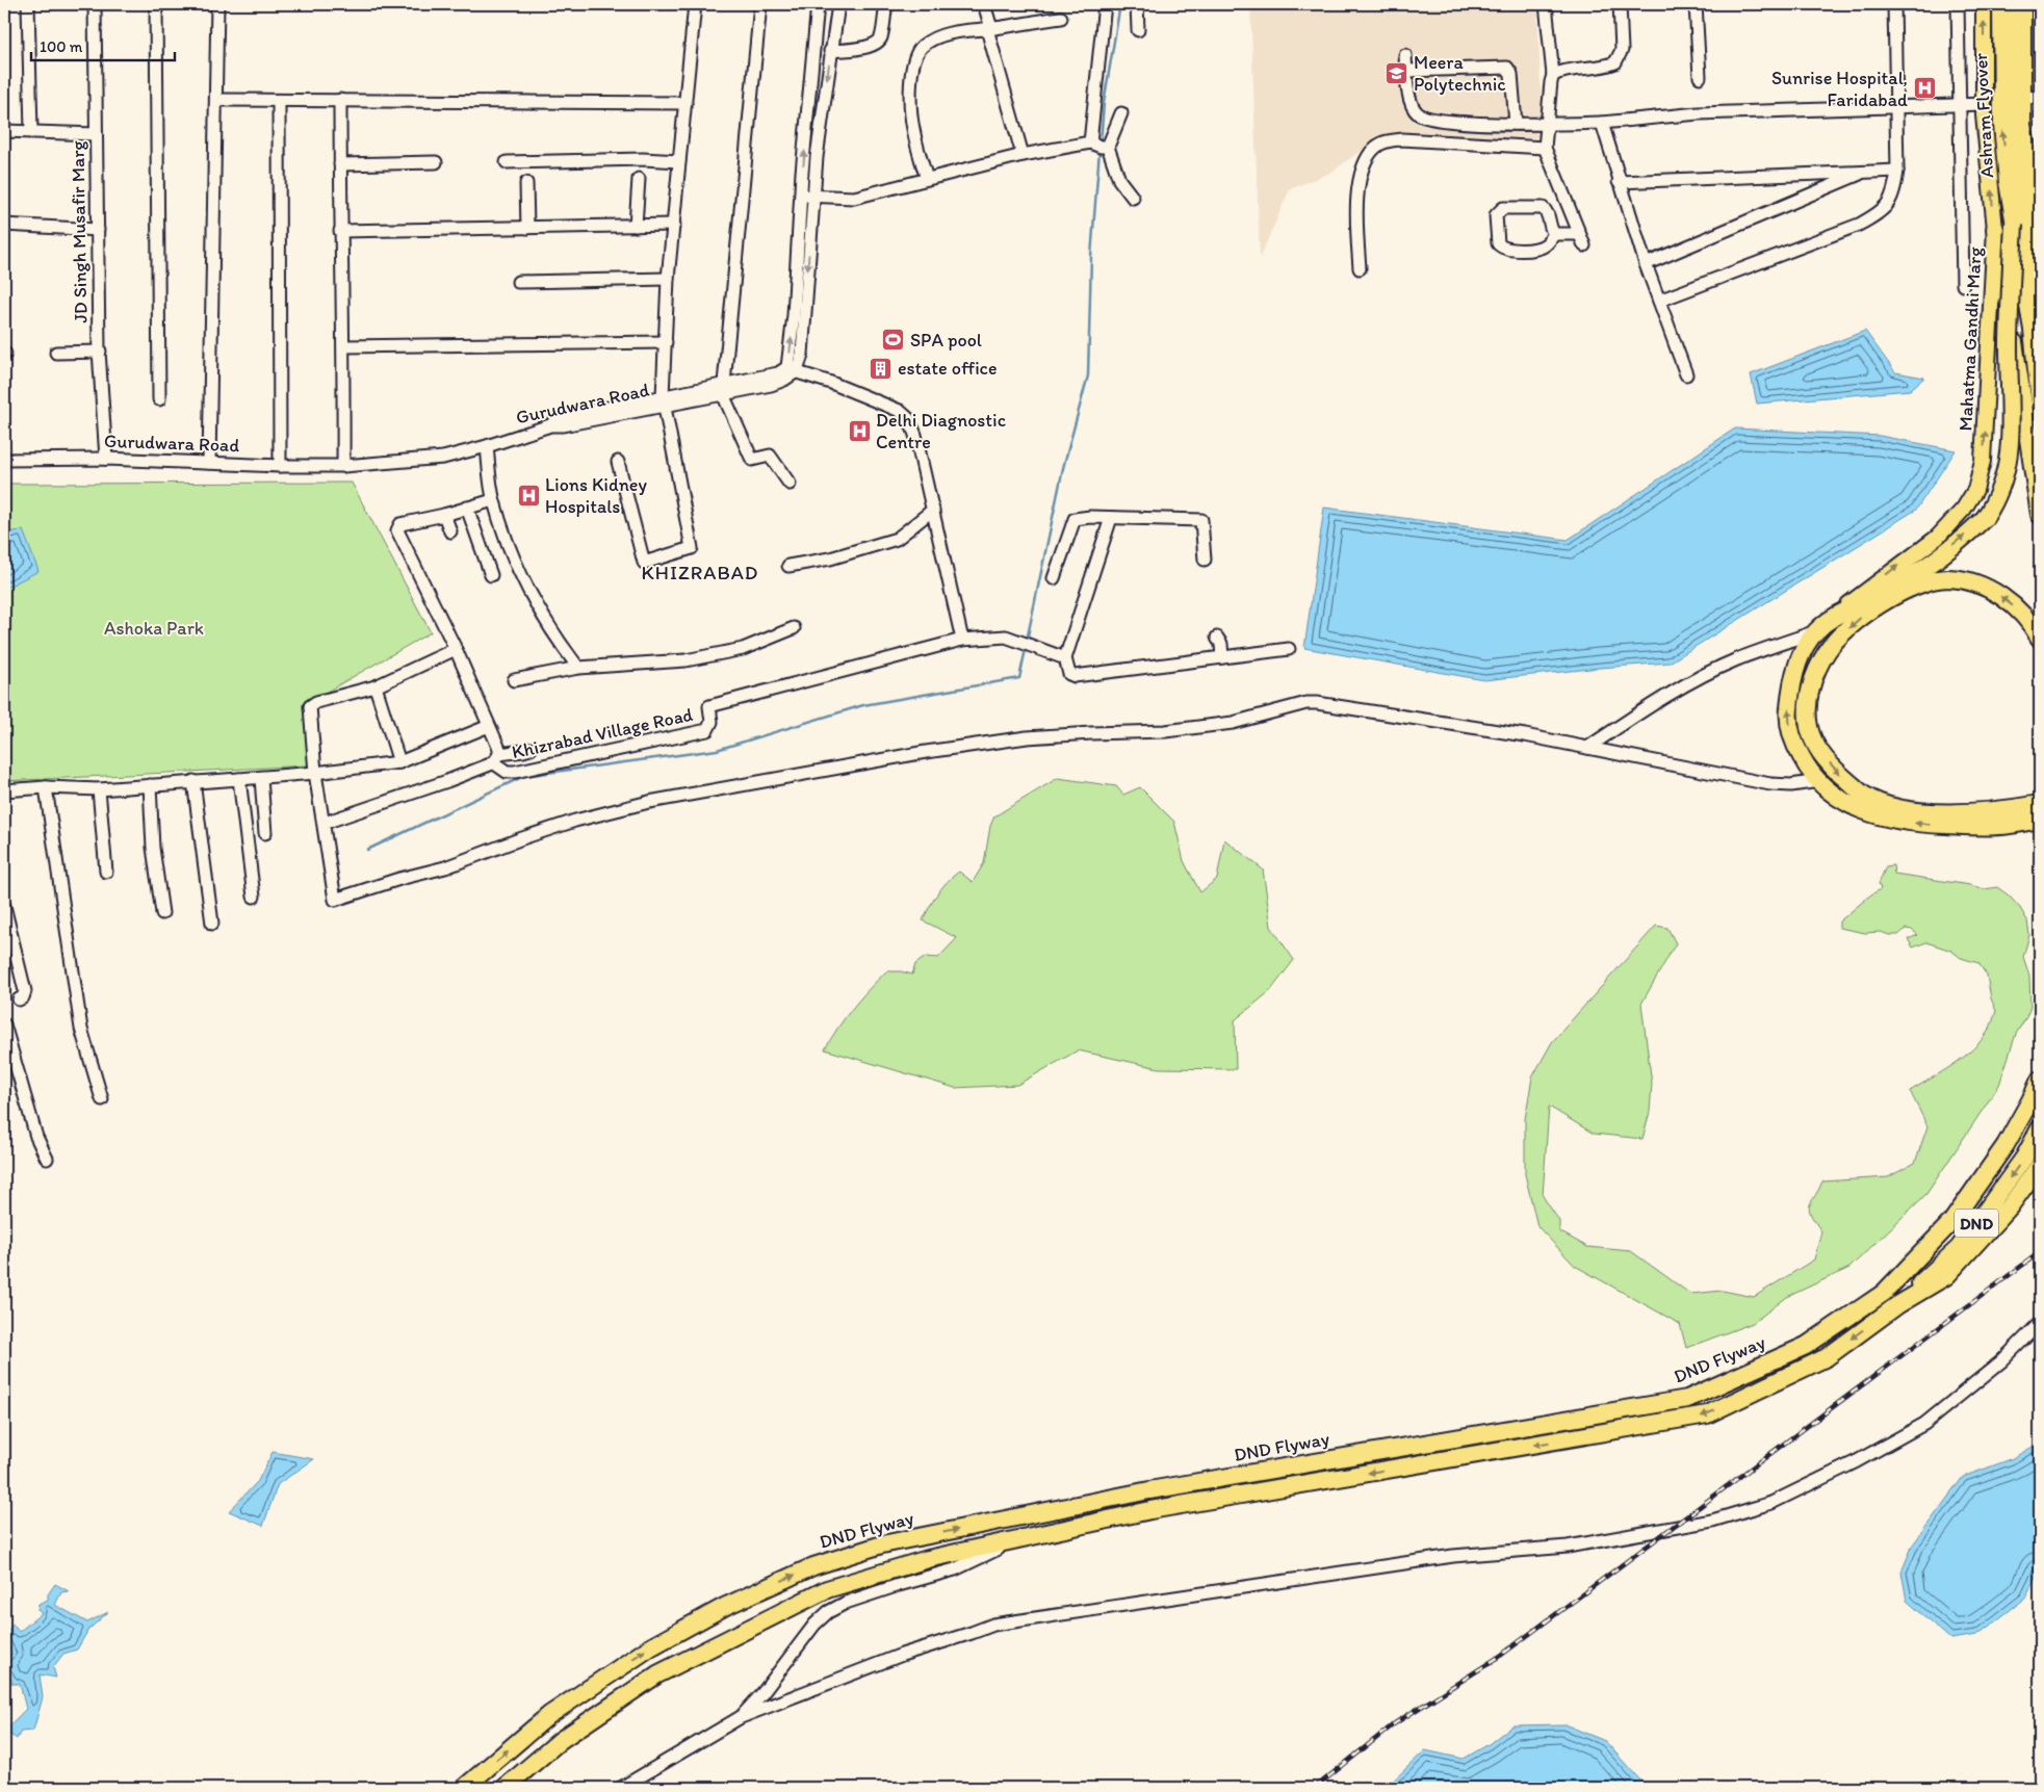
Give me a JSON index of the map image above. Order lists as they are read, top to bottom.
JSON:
{
  "streets": {
    "highway": ["Ashram Flyover", "DND", "DND Flyway"],
    "main road": ["Mahatma Gandhi Marg"],
    "street": ["JD Singh Musafir Marg", "Gurudwara Road", "Khizrabad Village Road"]
  },
  "crossings": [
    ["JD Singh Musafir Marg", "Gurudwara Road"]
  ],
  "districts": ["KHIZRABAD"],
  "parks": ["Ashoka Park"],
  "places": {
    "school or university": ["Meera Polytechnic"],
    "hospital": ["Sunrise Hospital, Faridabad", "Delhi Diagnostic Centre", "Lions Kidney Hospitals"],
    "sports": ["SPA pool"],
    "building": ["estate office"]
  },
  "scale_bar": "100 m"
}
